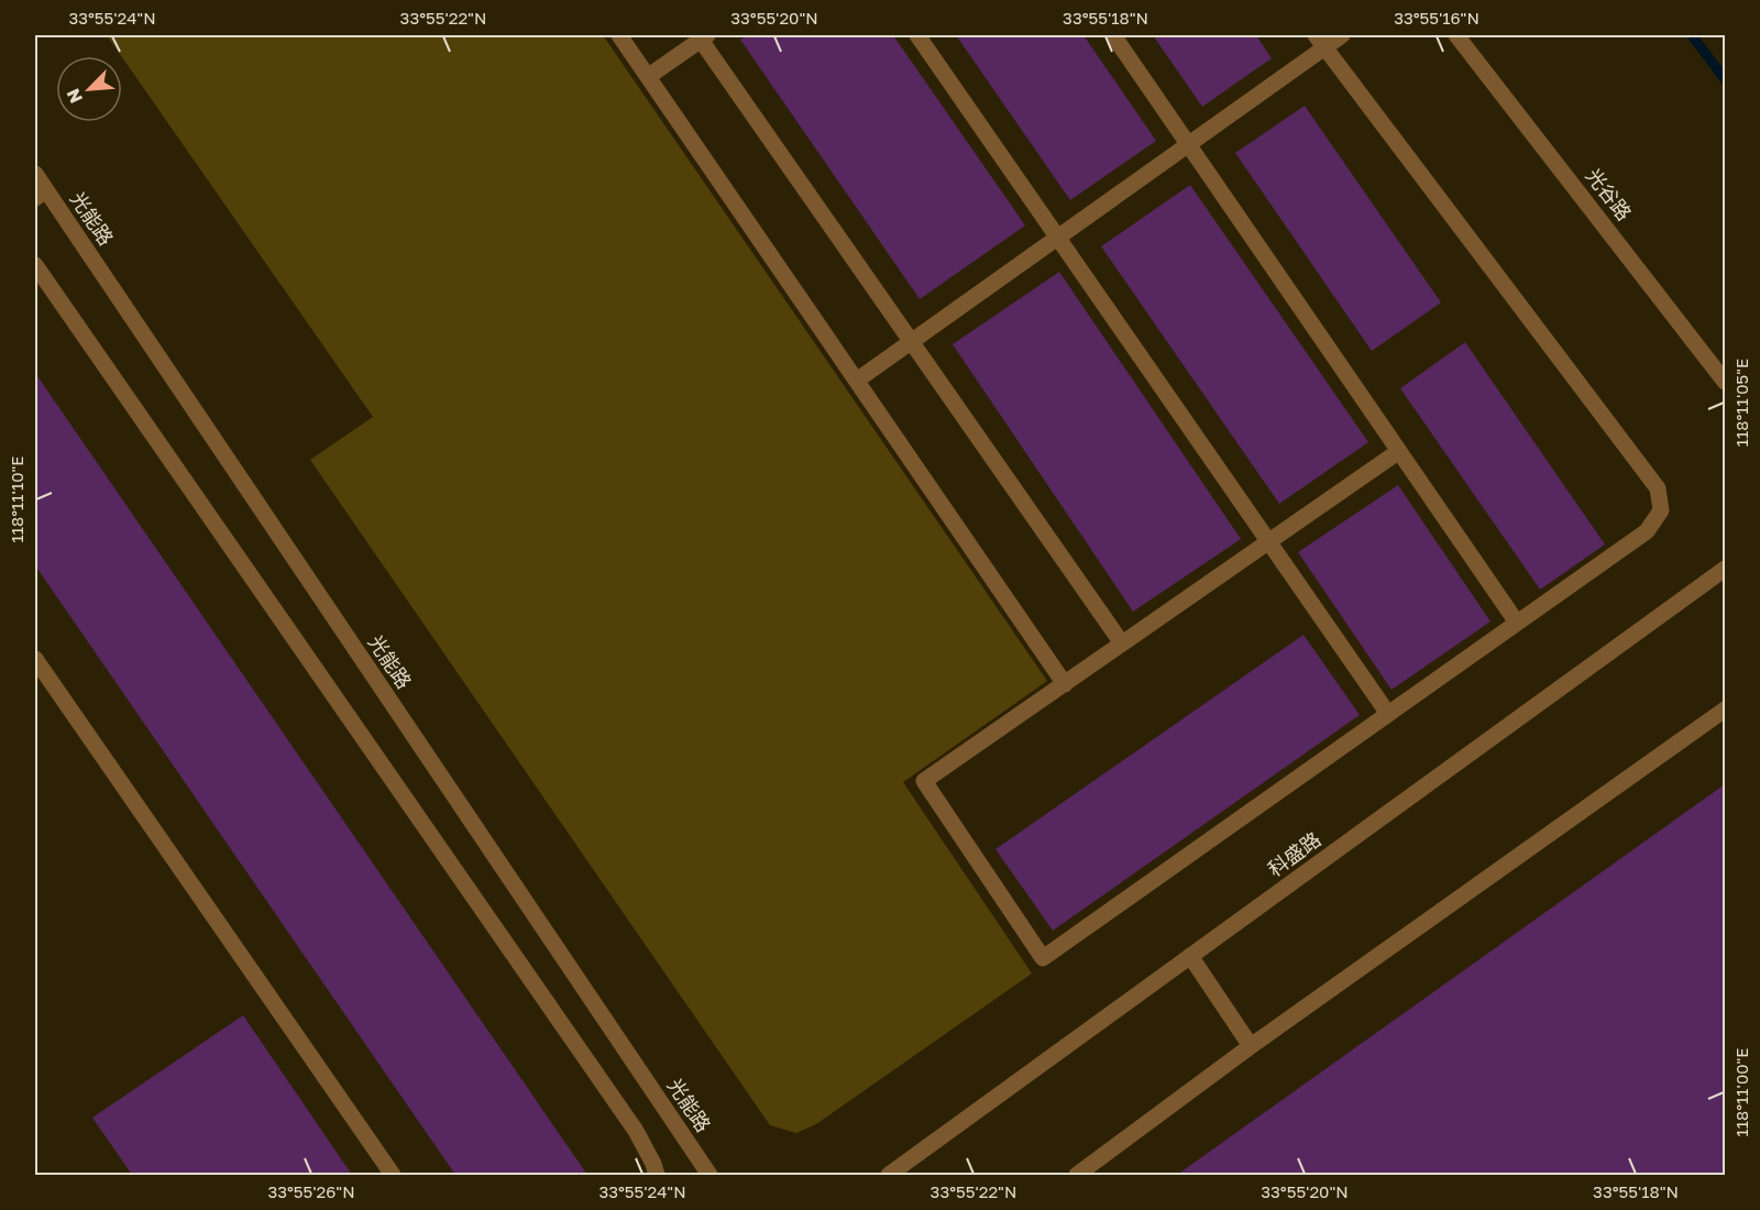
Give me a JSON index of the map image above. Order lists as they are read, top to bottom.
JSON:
{
  "streets": {
    "street": ["光谷路", "光能路", "科盛路"]
  },
  "north": "bottom left",
  "coordinates": [
    "33°55'24\"N",
    "33°55'22\"N",
    "33°55'20\"N",
    "33°55'18\"N",
    "33°55'16\"N",
    "118°11'05\"E",
    "118°11'10\"E",
    "118°11'00\"E",
    "33°55'26\"N"
  ]
}
